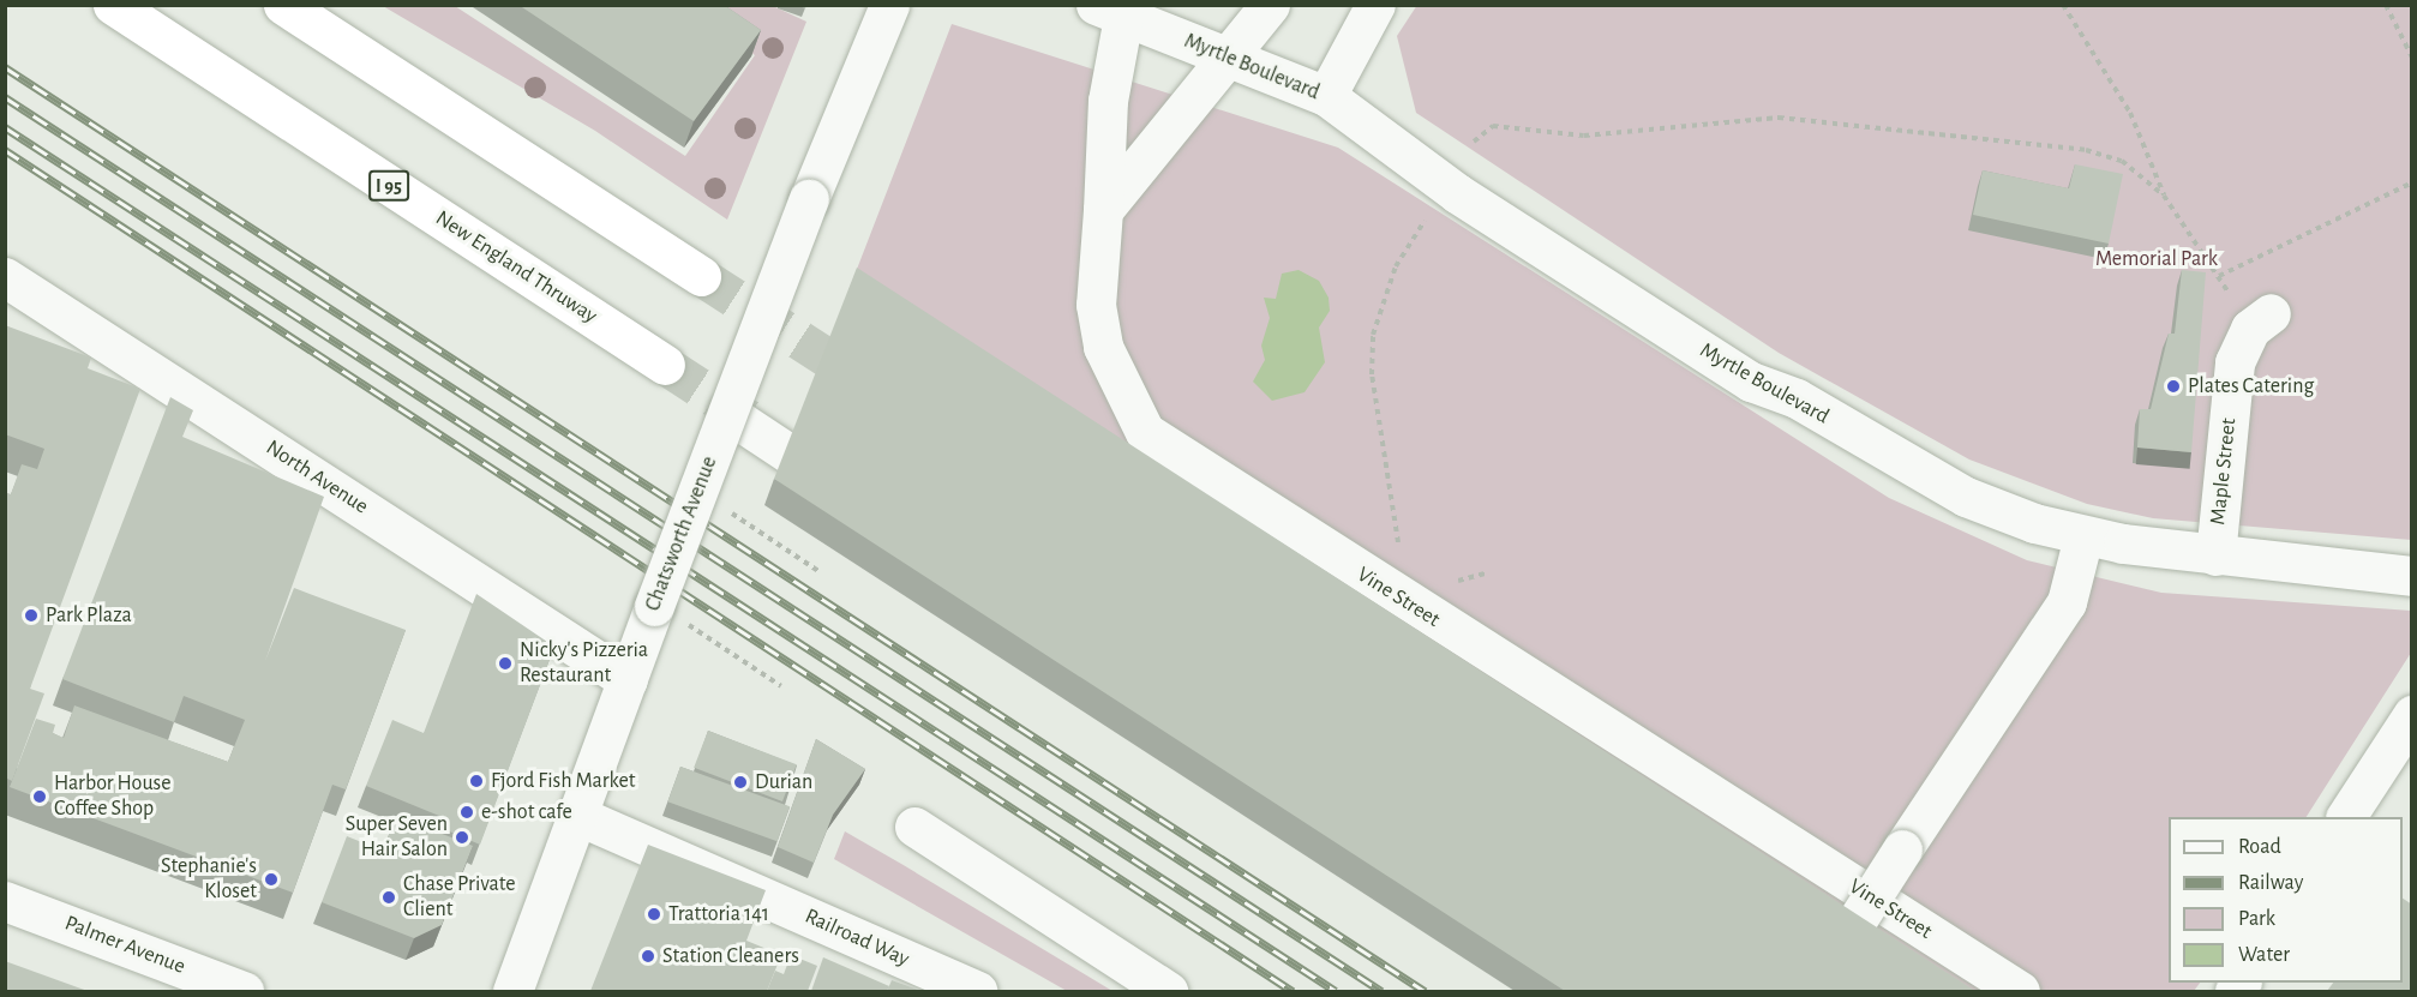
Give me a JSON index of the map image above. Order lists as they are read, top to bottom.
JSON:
{
  "streets": {
    "highway": ["I 95", "New England Thruway"],
    "street": [
      "Myrtle Boulevard",
      "Maple Street",
      "North Avenue",
      "Chatsworth Avenue",
      "Vine Street",
      "Railroad Way",
      "Palmer Avenue"
    ]
  },
  "crossings": [
    ["Myrtle Boulevard", "Maple Street"],
    ["Myrtle Boulevard", "Vine Street"],
    ["North Avenue", "Chatsworth Avenue"],
    ["Chatsworth Avenue", "Railroad Way"]
  ],
  "parks": ["Memorial Park"],
  "places": [
    "Plates Catering",
    "Park Plaza",
    "Nicky's Pizzeria Restaurant",
    "Fjord Fish Market",
    "Durian",
    "Harbor House Coffee Shop",
    "e-shot cafe",
    "Super Seven Hair Salon",
    "Stephanie's Kloset",
    "Chase Private Client",
    "Trattoria 141",
    "Station Cleaners"
  ],
  "legend": [
    "Road",
    "Railway",
    "Park",
    "Water"
  ]
}
